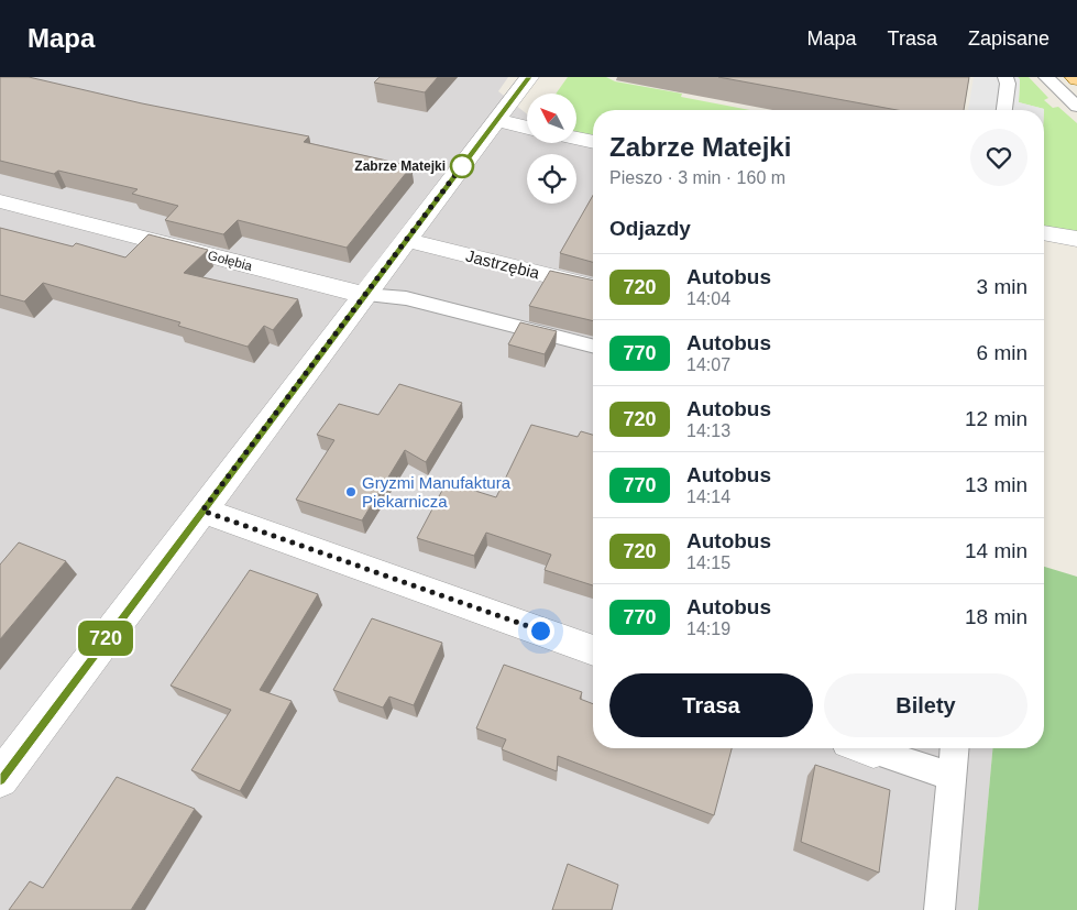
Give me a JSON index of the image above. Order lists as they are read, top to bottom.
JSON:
{
  "streets": {
    "street": ["Gołębia", "Jastrzębia"]
  },
  "places": ["Zabrze Matejki", "Gryzmi Manufaktura Piekarnicza"],
  "lines": ["bus line 720"],
  "north": "top left",
  "page": {
    "header": "Mapa",
    "nav": ["Mapa", "Trasa", "Zapisane"],
    "on_map": "720",
    "heading": [
      ["Zabrze Matejki", "Pieszo · 3 min · 160 m"],
      "Odjazdy"
    ],
    "list": [
      {
        "mark": "720",
        "name": "Autobus",
        "note": "14:04",
        "value": "3 min"
      },
      {
        "mark": "770",
        "name": "Autobus",
        "note": "14:07",
        "value": "6 min"
      },
      {
        "mark": "720",
        "name": "Autobus",
        "note": "14:13",
        "value": "12 min"
      },
      {
        "mark": "770",
        "name": "Autobus",
        "note": "14:14",
        "value": "13 min"
      },
      {
        "mark": "720",
        "name": "Autobus",
        "note": "14:15",
        "value": "14 min"
      },
      {
        "mark": "770",
        "name": "Autobus",
        "note": "14:19",
        "value": "18 min"
      }
    ],
    "buttons": ["Trasa", "Bilety"]
  }
}
